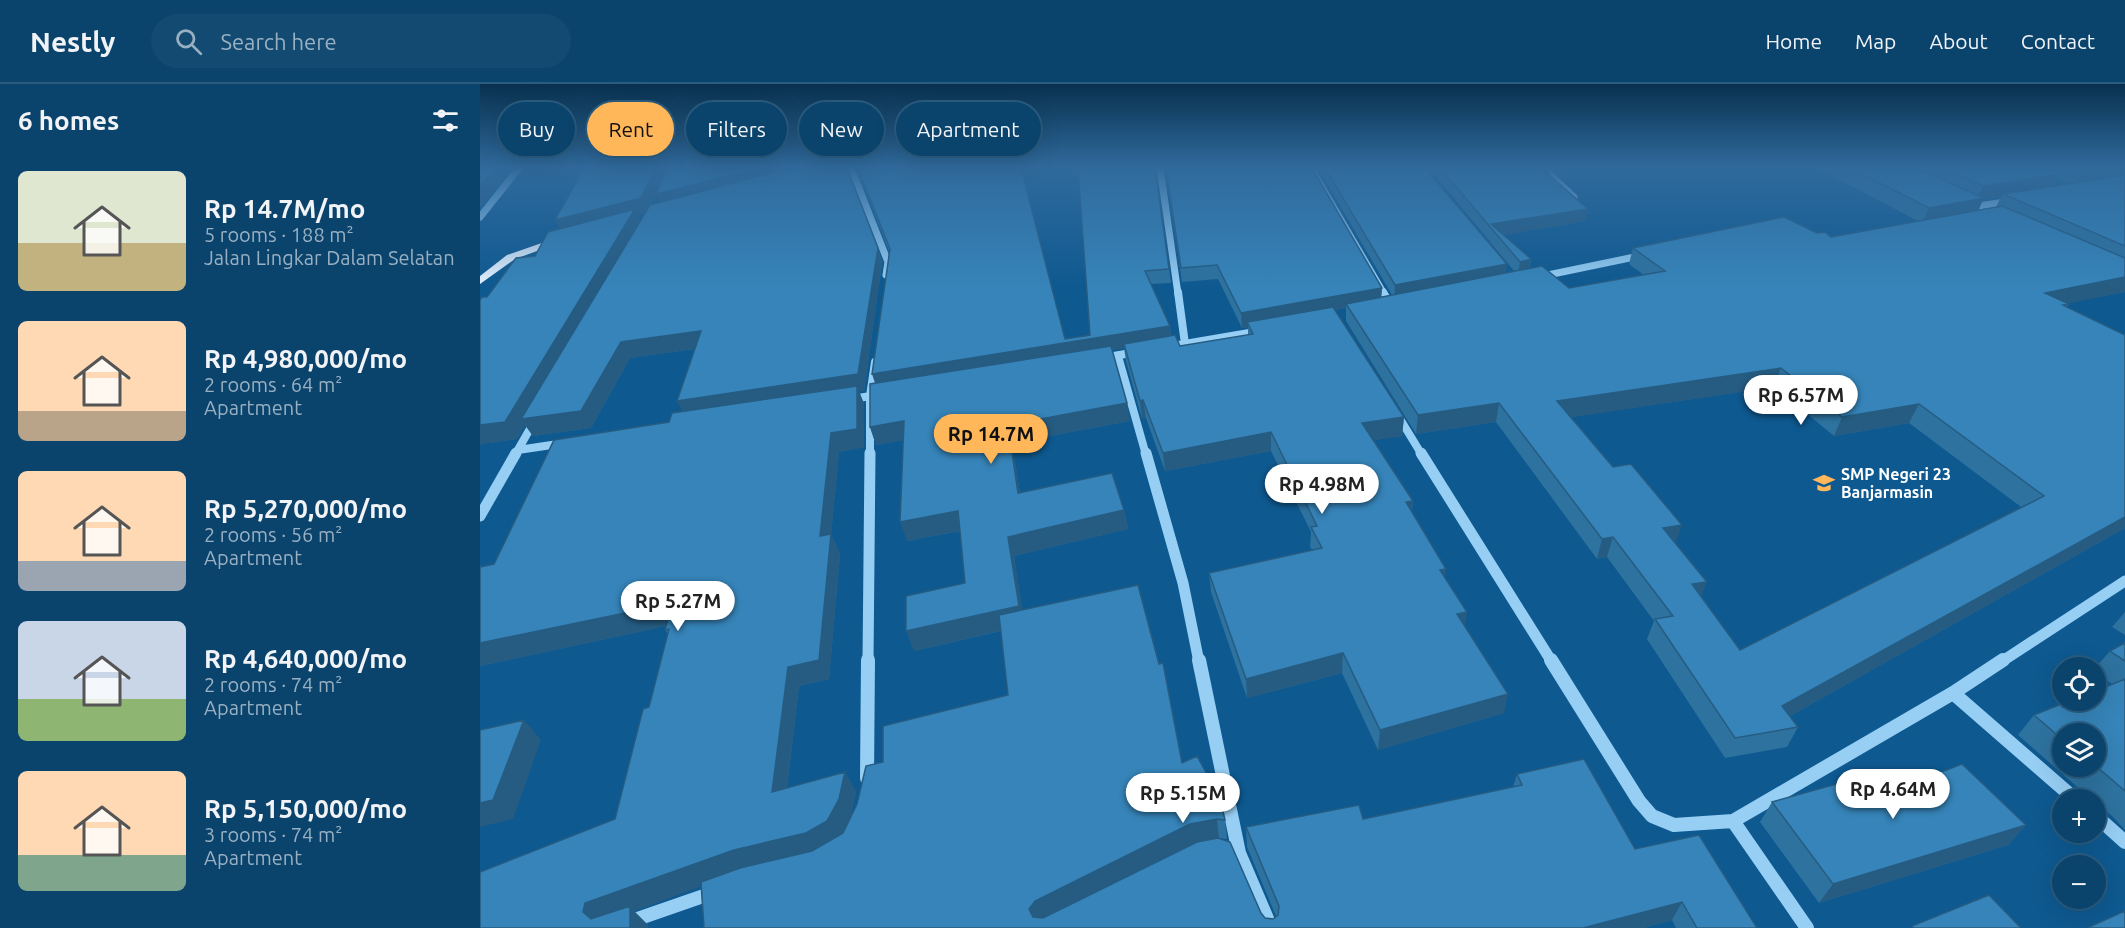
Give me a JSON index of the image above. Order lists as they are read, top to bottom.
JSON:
{
  "places": {
    "school or university": ["SMP Negeri 23 Banjarmasin"]
  },
  "page": {
    "header": "Nestly",
    "search": "Search here",
    "nav": [
      "Home",
      "Map",
      "About",
      "Contact"
    ],
    "heading": "6 homes",
    "chip": [
      "Buy",
      "Rent",
      "Filters",
      "New",
      "Apartment"
    ],
    "list": [
      {
        "name": "Rp 14.7M/mo",
        "note": "5 rooms · 188 m² · Jalan Lingkar Dalam Selatan"
      },
      {
        "name": "Rp 4,980,000/mo",
        "note": "2 rooms · 64 m² · Apartment"
      },
      {
        "name": "Rp 5,270,000/mo",
        "note": "2 rooms · 56 m² · Apartment"
      },
      {
        "name": "Rp 4,640,000/mo",
        "note": "2 rooms · 74 m² · Apartment"
      },
      {
        "name": "Rp 5,150,000/mo",
        "note": "3 rooms · 74 m² · Apartment"
      }
    ],
    "price": [
      "Rp 6.57M",
      "Rp 14.7M",
      "Rp 4.98M",
      "Rp 5.27M",
      "Rp 4.64M",
      "Rp 5.15M"
    ],
    "map_buttons": ["+", "−"]
  }
}
